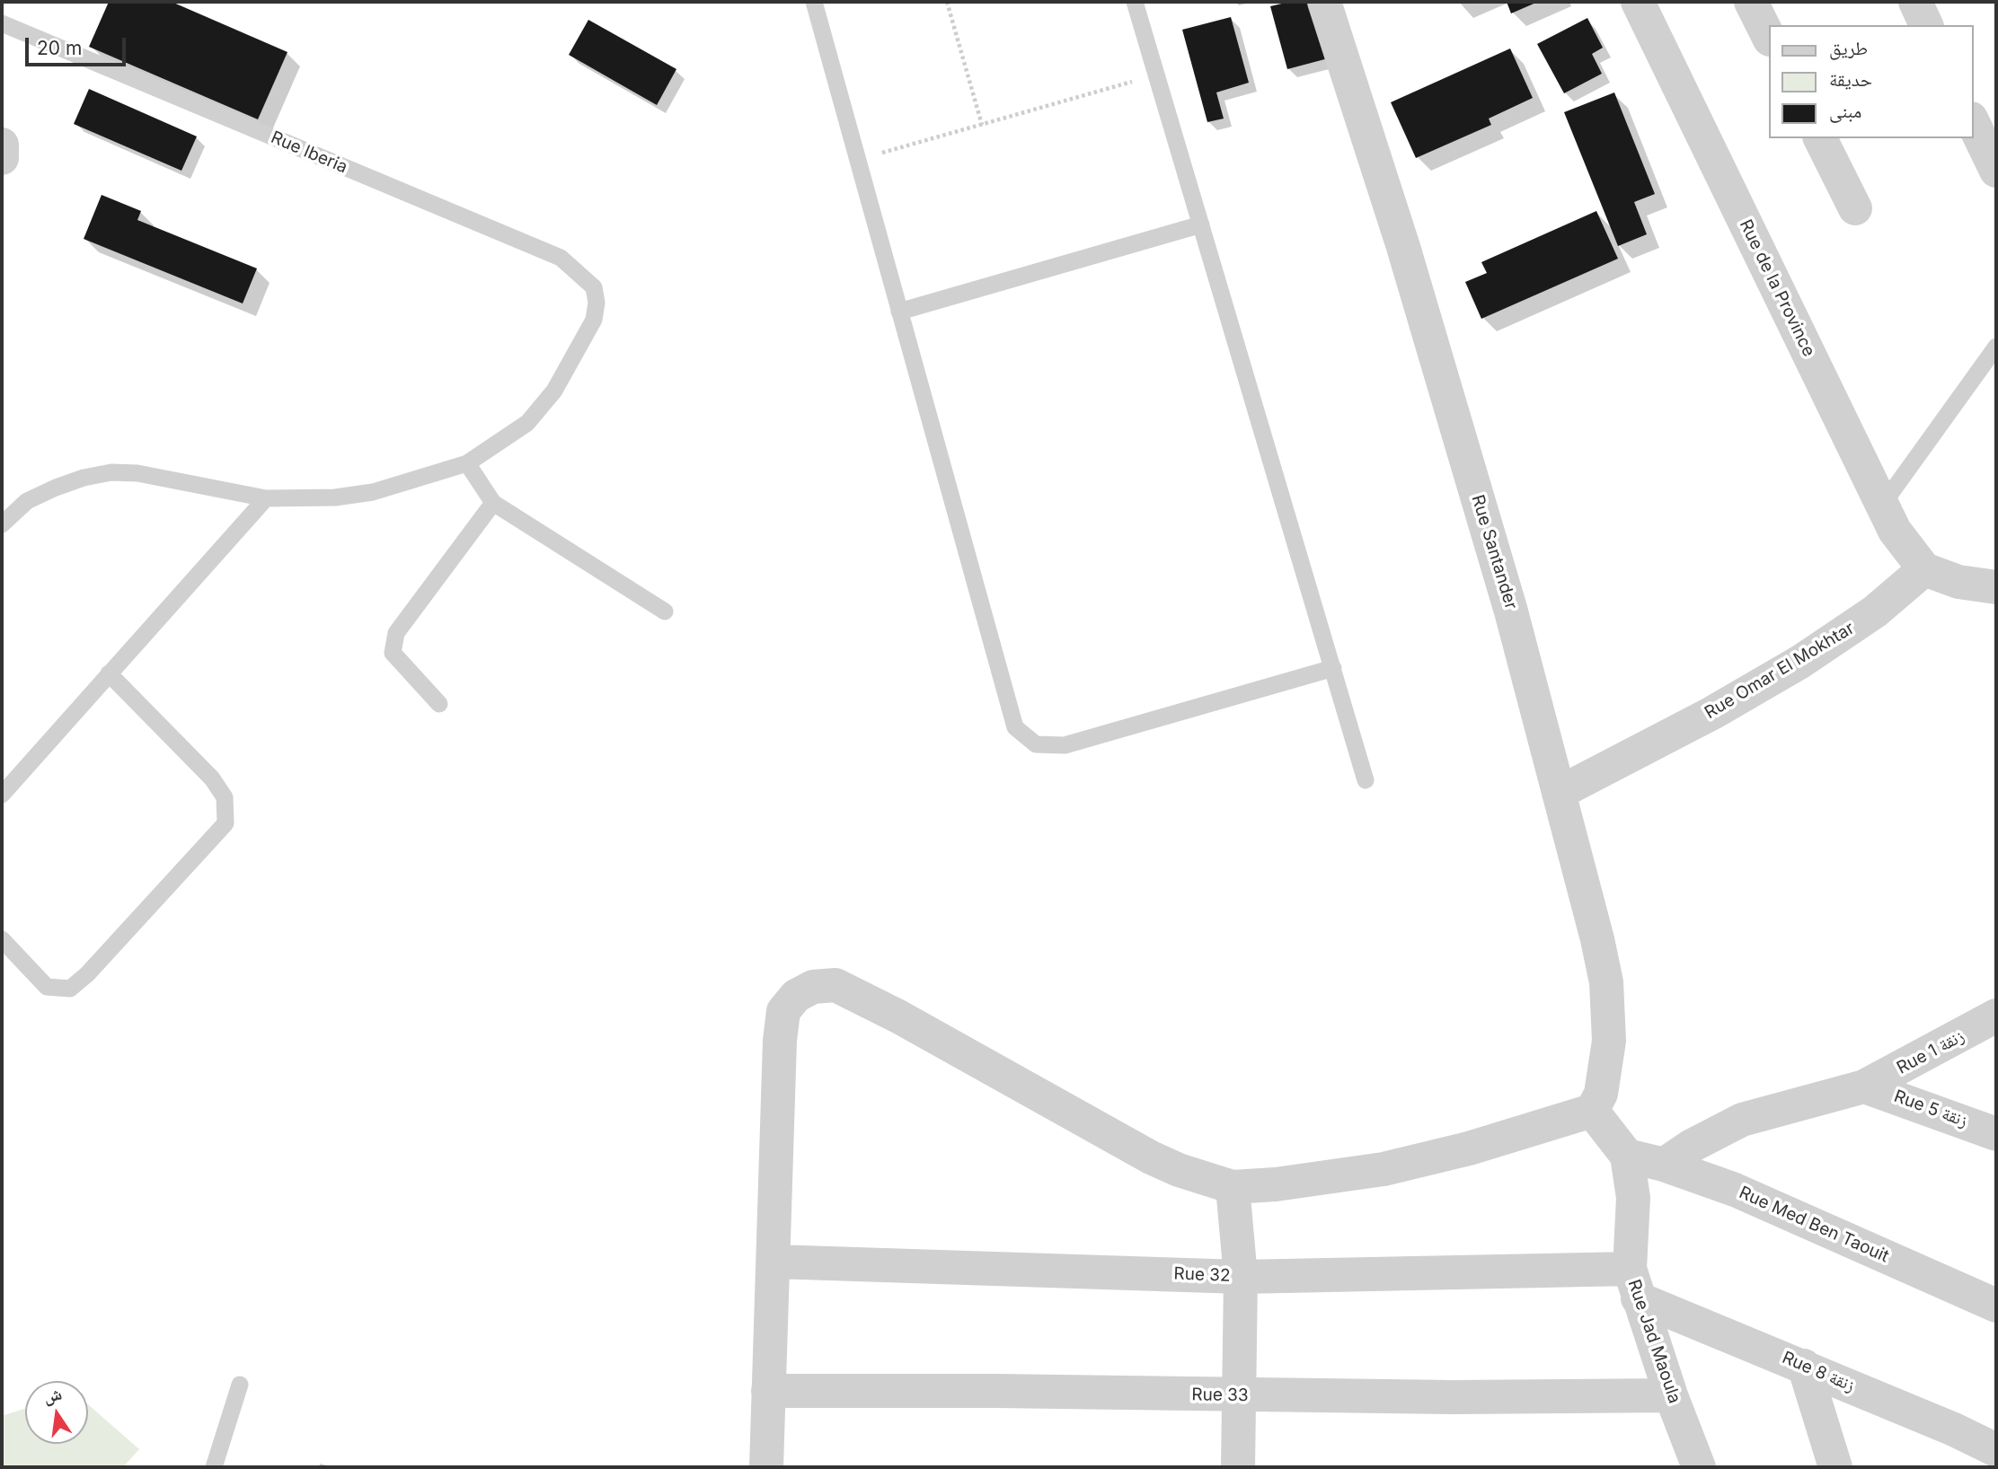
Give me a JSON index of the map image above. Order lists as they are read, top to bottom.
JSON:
{
  "streets": {
    "street": [
      "Rue de la Province",
      "Rue Santander",
      "Rue Omar El Mokhtar",
      "Rue 1 زنقة",
      "Rue 5 زنقة",
      "Rue Med Ben Taouit",
      "Rue 32",
      "Rue Jad Maoula",
      "Rue 8 زنقة",
      "Rue 33"
    ],
    "lane": ["Rue Iberia"]
  },
  "crossings": [
    ["Rue de la Province", "Rue Omar El Mokhtar"],
    ["Rue Santander", "Rue Omar El Mokhtar"],
    ["Rue Santander", "Rue Jad Maoula"],
    ["Rue 1 زنقة", "Rue 5 زنقة"],
    ["Rue 1 زنقة", "Rue Med Ben Taouit"],
    ["Rue Med Ben Taouit", "Rue Jad Maoula"],
    ["Rue 32", "Rue Jad Maoula"],
    ["Rue 32", "Rue 8 زنقة"],
    ["Rue Jad Maoula", "Rue 8 زنقة"],
    ["Rue Jad Maoula", "Rue 33"]
  ],
  "legend": ["طريق", "حديقة", "مبنى"],
  "scale_bar": "20 m",
  "north": "top"
}
